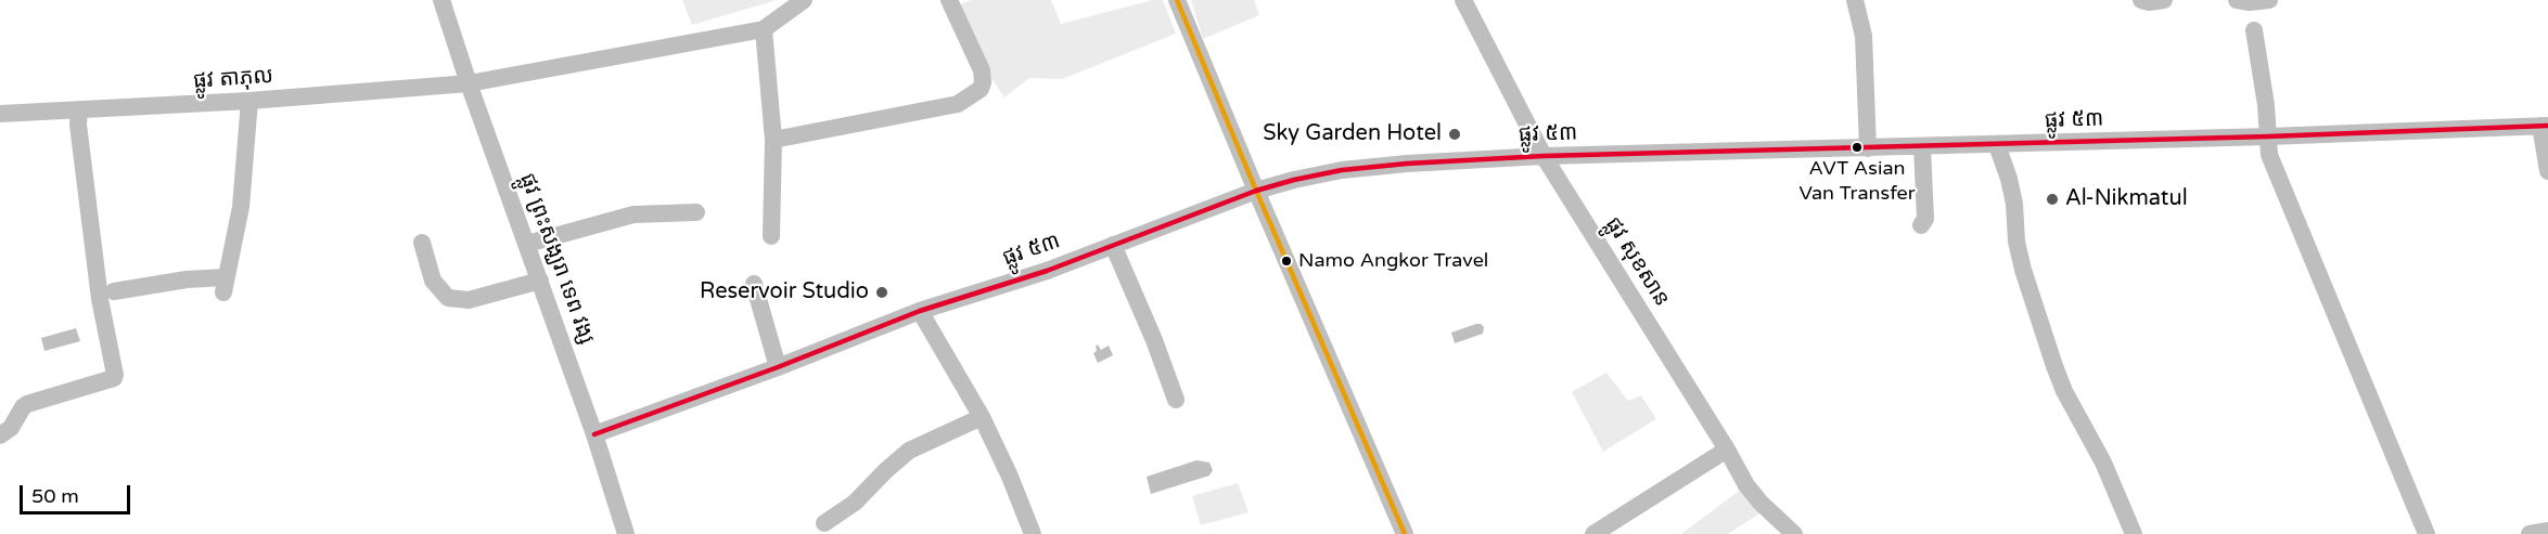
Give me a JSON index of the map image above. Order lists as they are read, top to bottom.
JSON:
{
  "streets": {
    "street": [
      "ផ្លូវ តាភុល",
      "ផ្លូវ ៥៣",
      "ផ្លូវ ព្រះសង្ឃរា ទេព វង្ស",
      "ផ្លូវ សុខសាន"
    ]
  },
  "crossings": [
    ["ផ្លូវ តាភុល", "ផ្លូវ ព្រះសង្ឃរា ទេព វង្ស"],
    ["ផ្លូវ ៥៣", "ផ្លូវ ព្រះសង្ឃរា ទេព វង្ស"],
    ["ផ្លូវ ៥៣", "ផ្លូវ សុខសាន"]
  ],
  "places": [
    "Sky Garden Hotel",
    "AVT Asian Van Transfer",
    "Al-Nikmatul",
    "Namo Angkor Travel",
    "Reservoir Studio"
  ],
  "scale_bar": "50 m"
}
